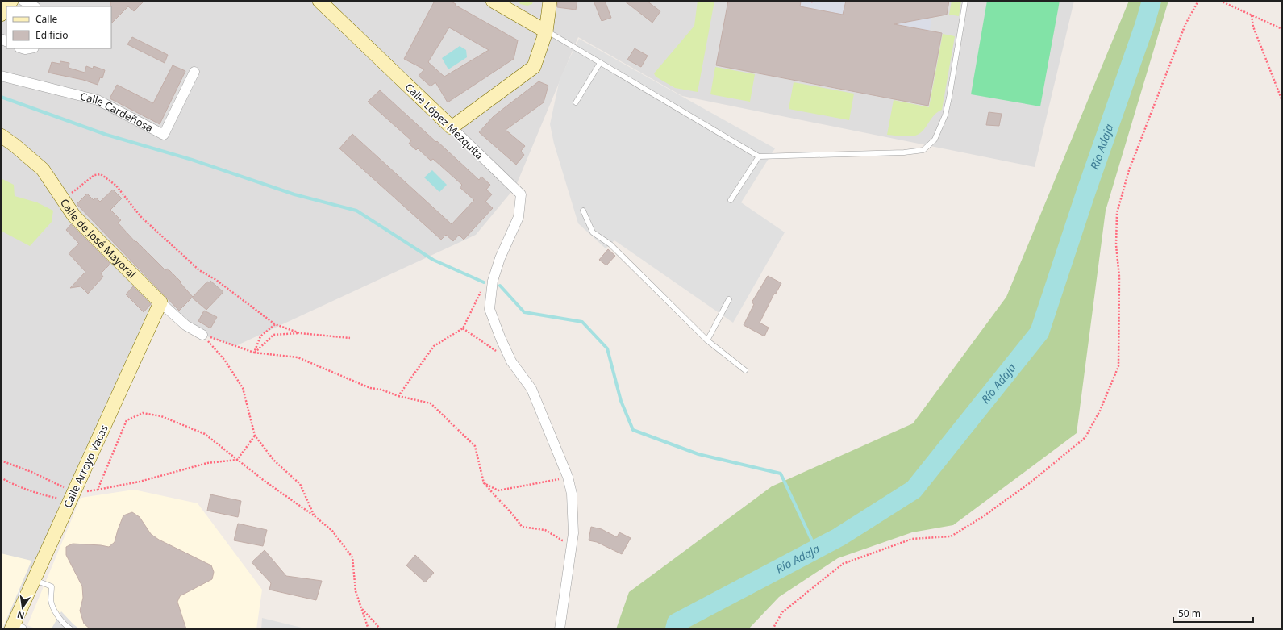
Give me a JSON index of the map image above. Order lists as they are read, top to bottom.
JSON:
{
  "streets": {
    "street": [
      "Calle Cardeñosa",
      "Calle López Mezquita",
      "Calle de José Mayoral",
      "Calle Arroyo Vacas"
    ]
  },
  "crossings": [
    ["Calle de José Mayoral", "Calle Arroyo Vacas"]
  ],
  "water": ["Río Adaja"],
  "legend": ["Calle", "Edificio"],
  "scale_bar": "50 m",
  "north": "bottom"
}
